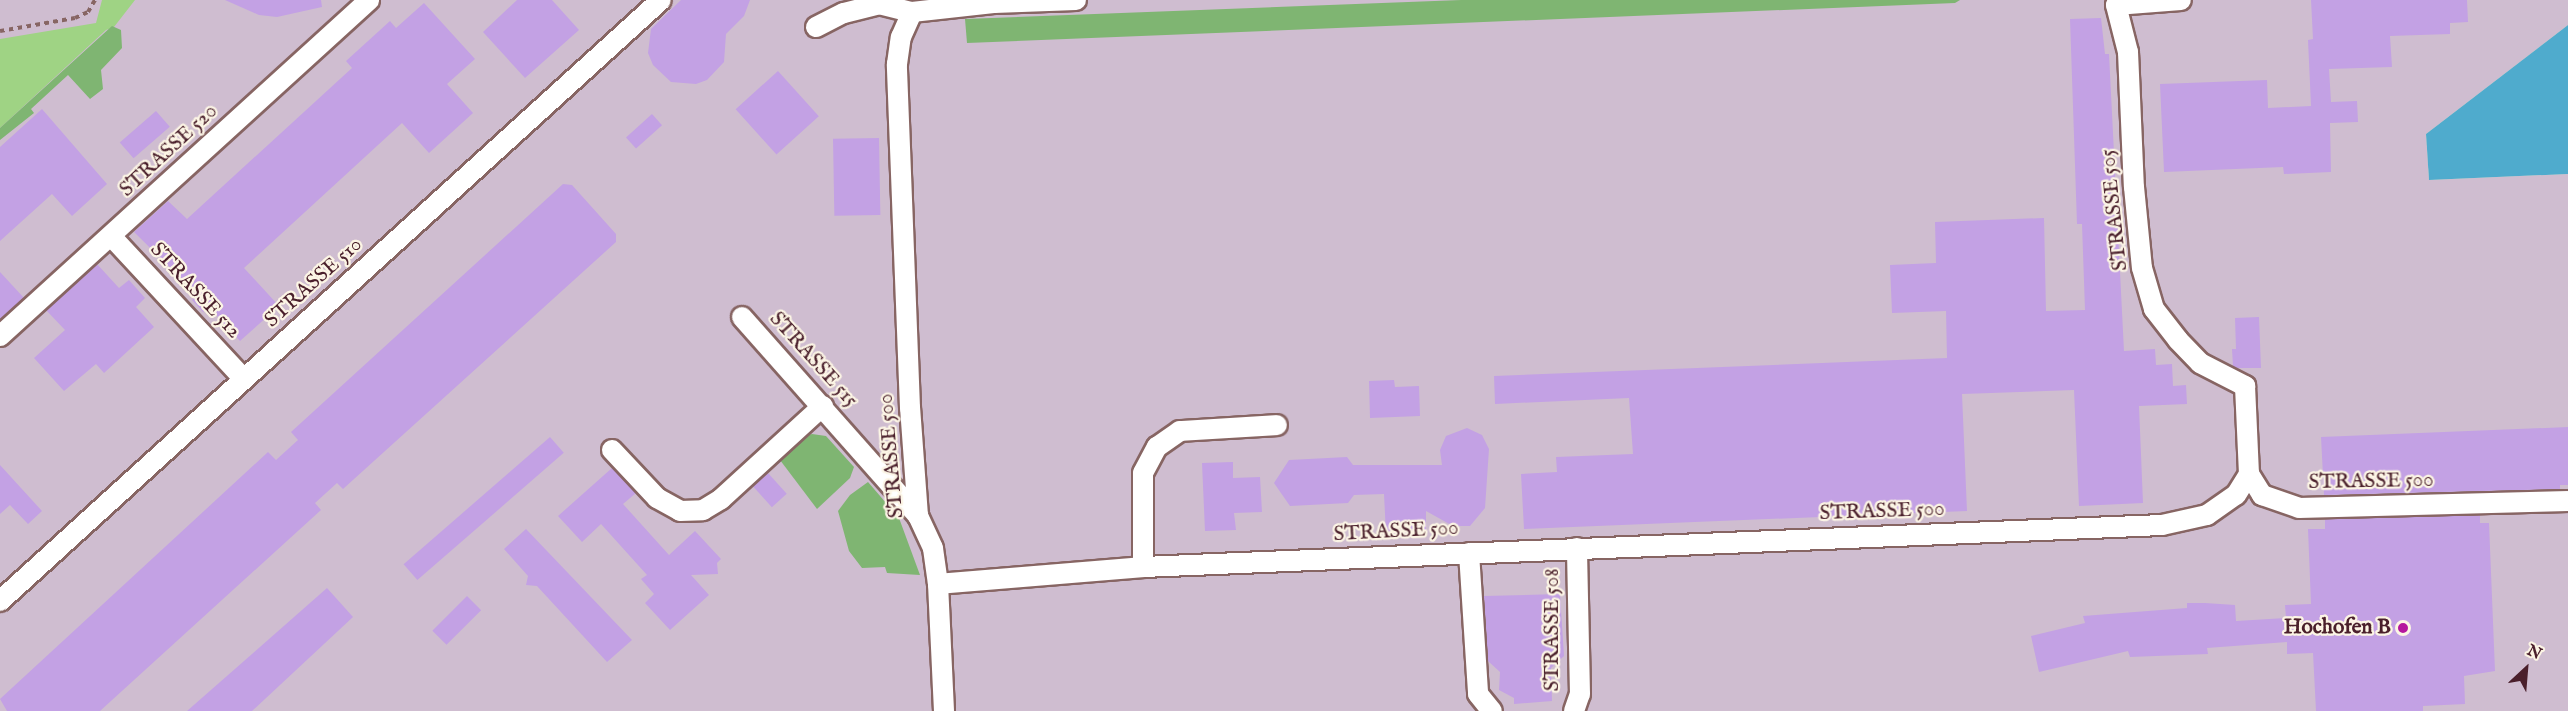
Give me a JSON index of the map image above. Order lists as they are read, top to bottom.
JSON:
{
  "streets": {
    "street": [
      "STRASSE 520",
      "STRASSE 505",
      "STRASSE 510",
      "STRASSE 512",
      "STRASSE 515",
      "STRASSE 500",
      "STRASSE 508"
    ]
  },
  "crossings": [
    ["STRASSE 520", "STRASSE 512"],
    ["STRASSE 505", "STRASSE 500"],
    ["STRASSE 510", "STRASSE 512"],
    ["STRASSE 515", "STRASSE 500"],
    ["STRASSE 500", "STRASSE 508"]
  ],
  "places": ["Hochofen B"],
  "north": "top right"
}
